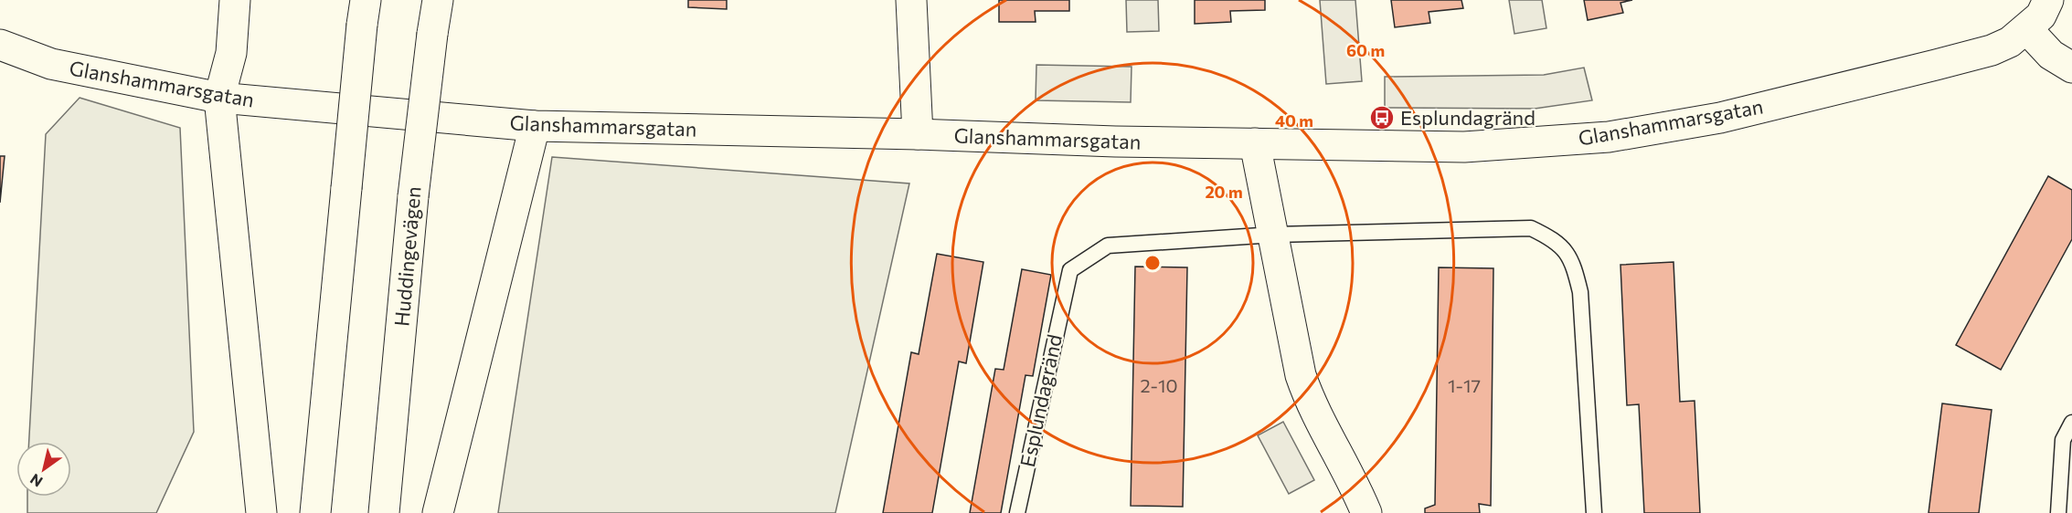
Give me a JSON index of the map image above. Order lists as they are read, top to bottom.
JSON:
{
  "streets": {
    "street": ["Glanshammarsgatan", "Huddingevägen"],
    "lane": ["Esplundagränd"]
  },
  "places": {
    "bus stop": ["Esplundagränd"]
  },
  "house_numbers": ["2-10", "1-17"],
  "north": "bottom left",
  "rings": ["60 m", "40 m", "20 m"]
}
